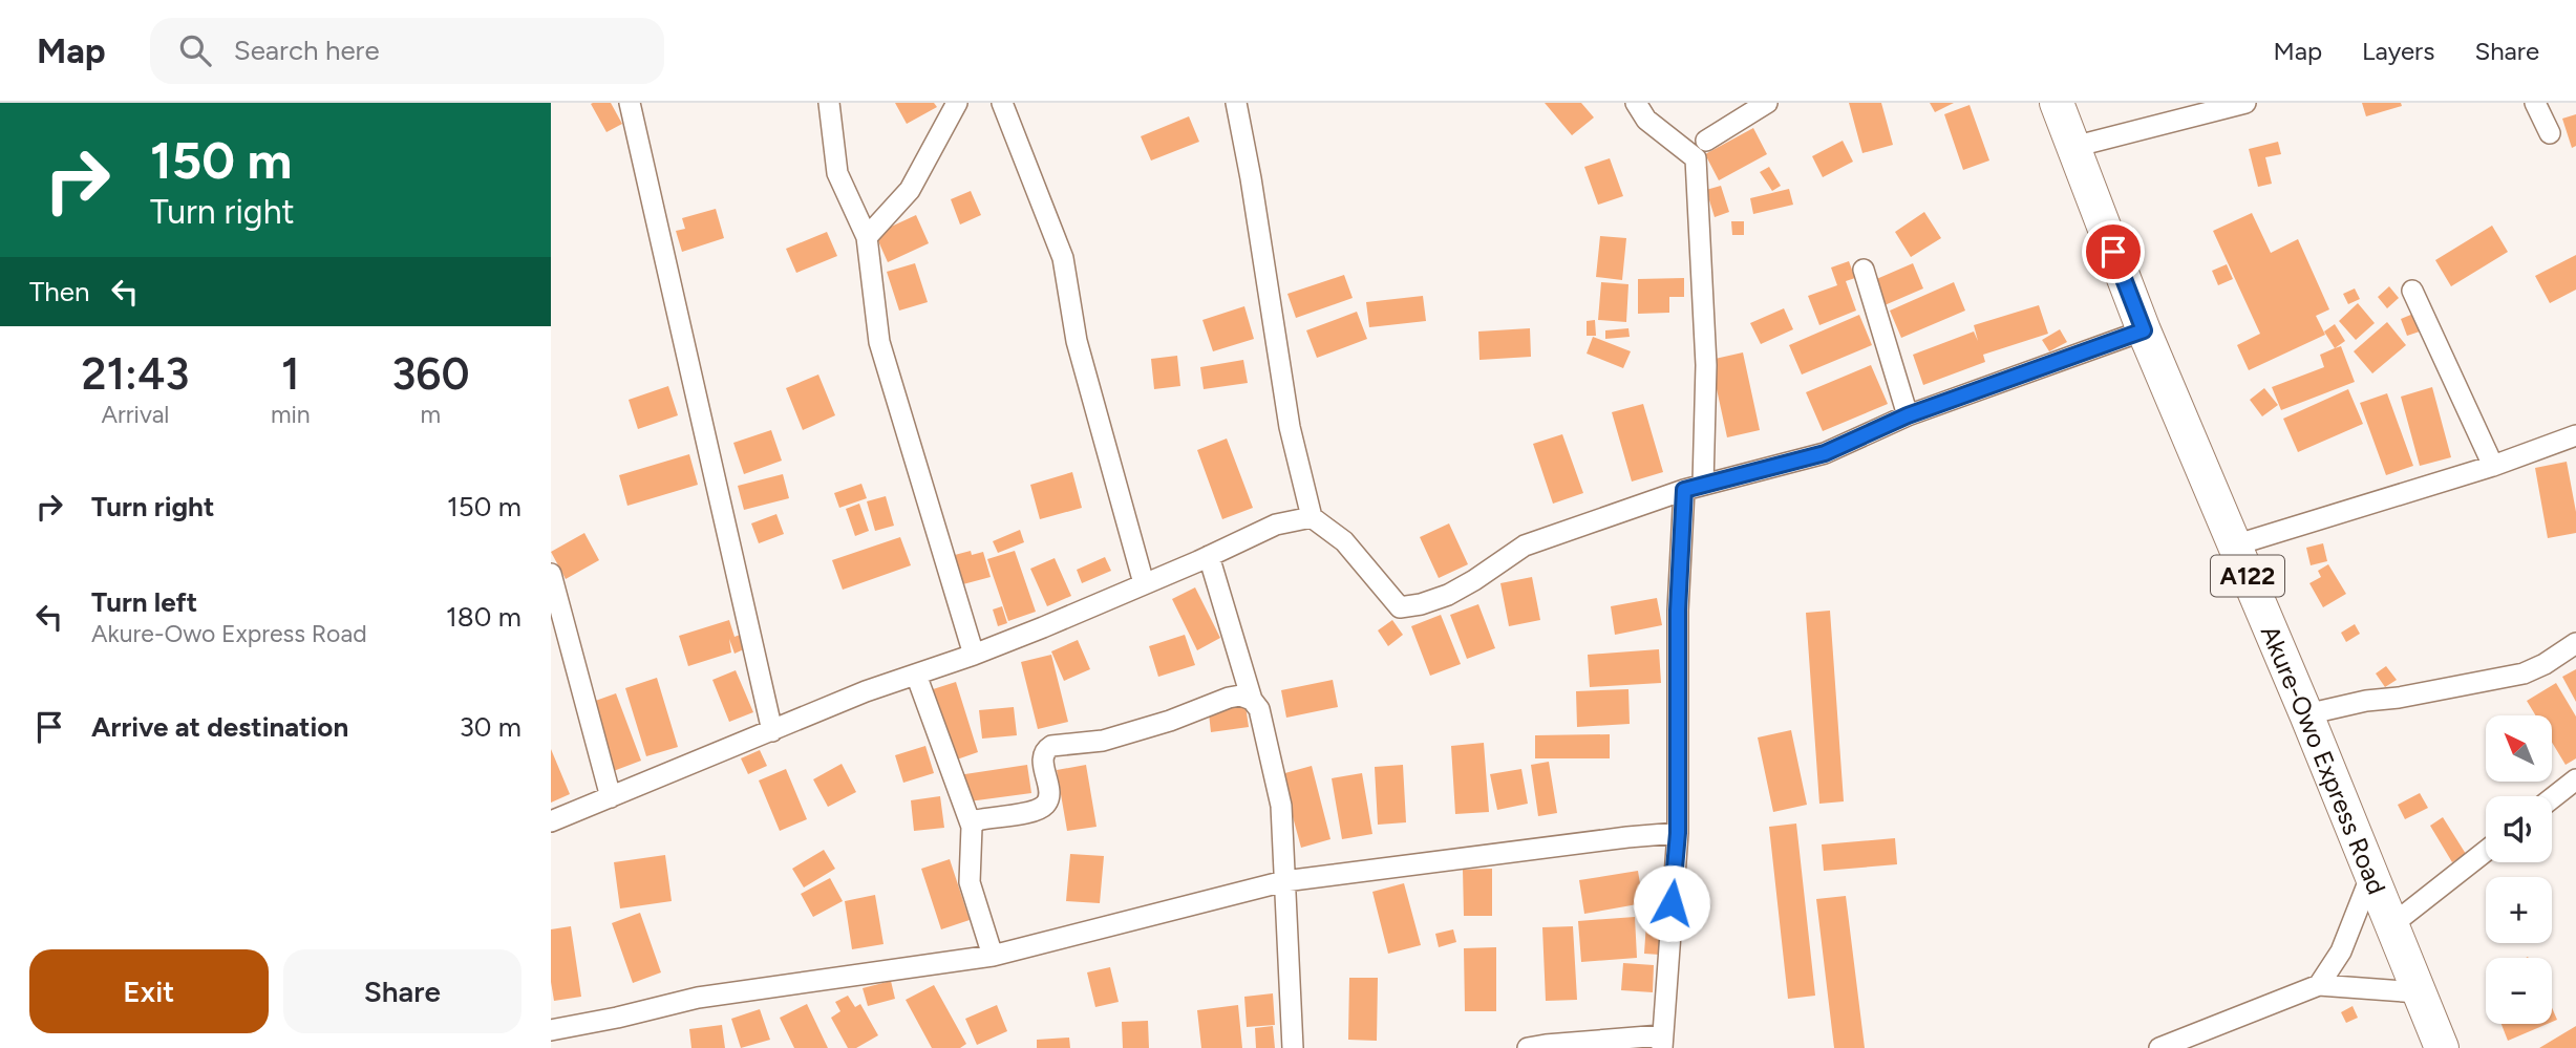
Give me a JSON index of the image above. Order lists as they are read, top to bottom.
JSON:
{
  "streets": {
    "highway": ["A122", "Akure-Owo Express Road"]
  },
  "north": "top left",
  "page": {
    "header": "Map",
    "search": "Search here",
    "nav": ["Map", "Layers", "Share"],
    "turn": ["150 m", "Turn right"],
    "then": "Then",
    "eta": [
      "21:43",
      "Arrival",
      "1",
      "min",
      "360",
      "m"
    ],
    "list": [
      {
        "name": "Turn right",
        "value": "150 m"
      },
      {
        "name": "Turn left",
        "note": "Akure-Owo Express Road",
        "value": "180 m"
      },
      {
        "name": "Arrive at destination",
        "value": "30 m"
      }
    ],
    "map_buttons": ["+", "−"],
    "buttons": ["Exit", "Share"]
  }
}
